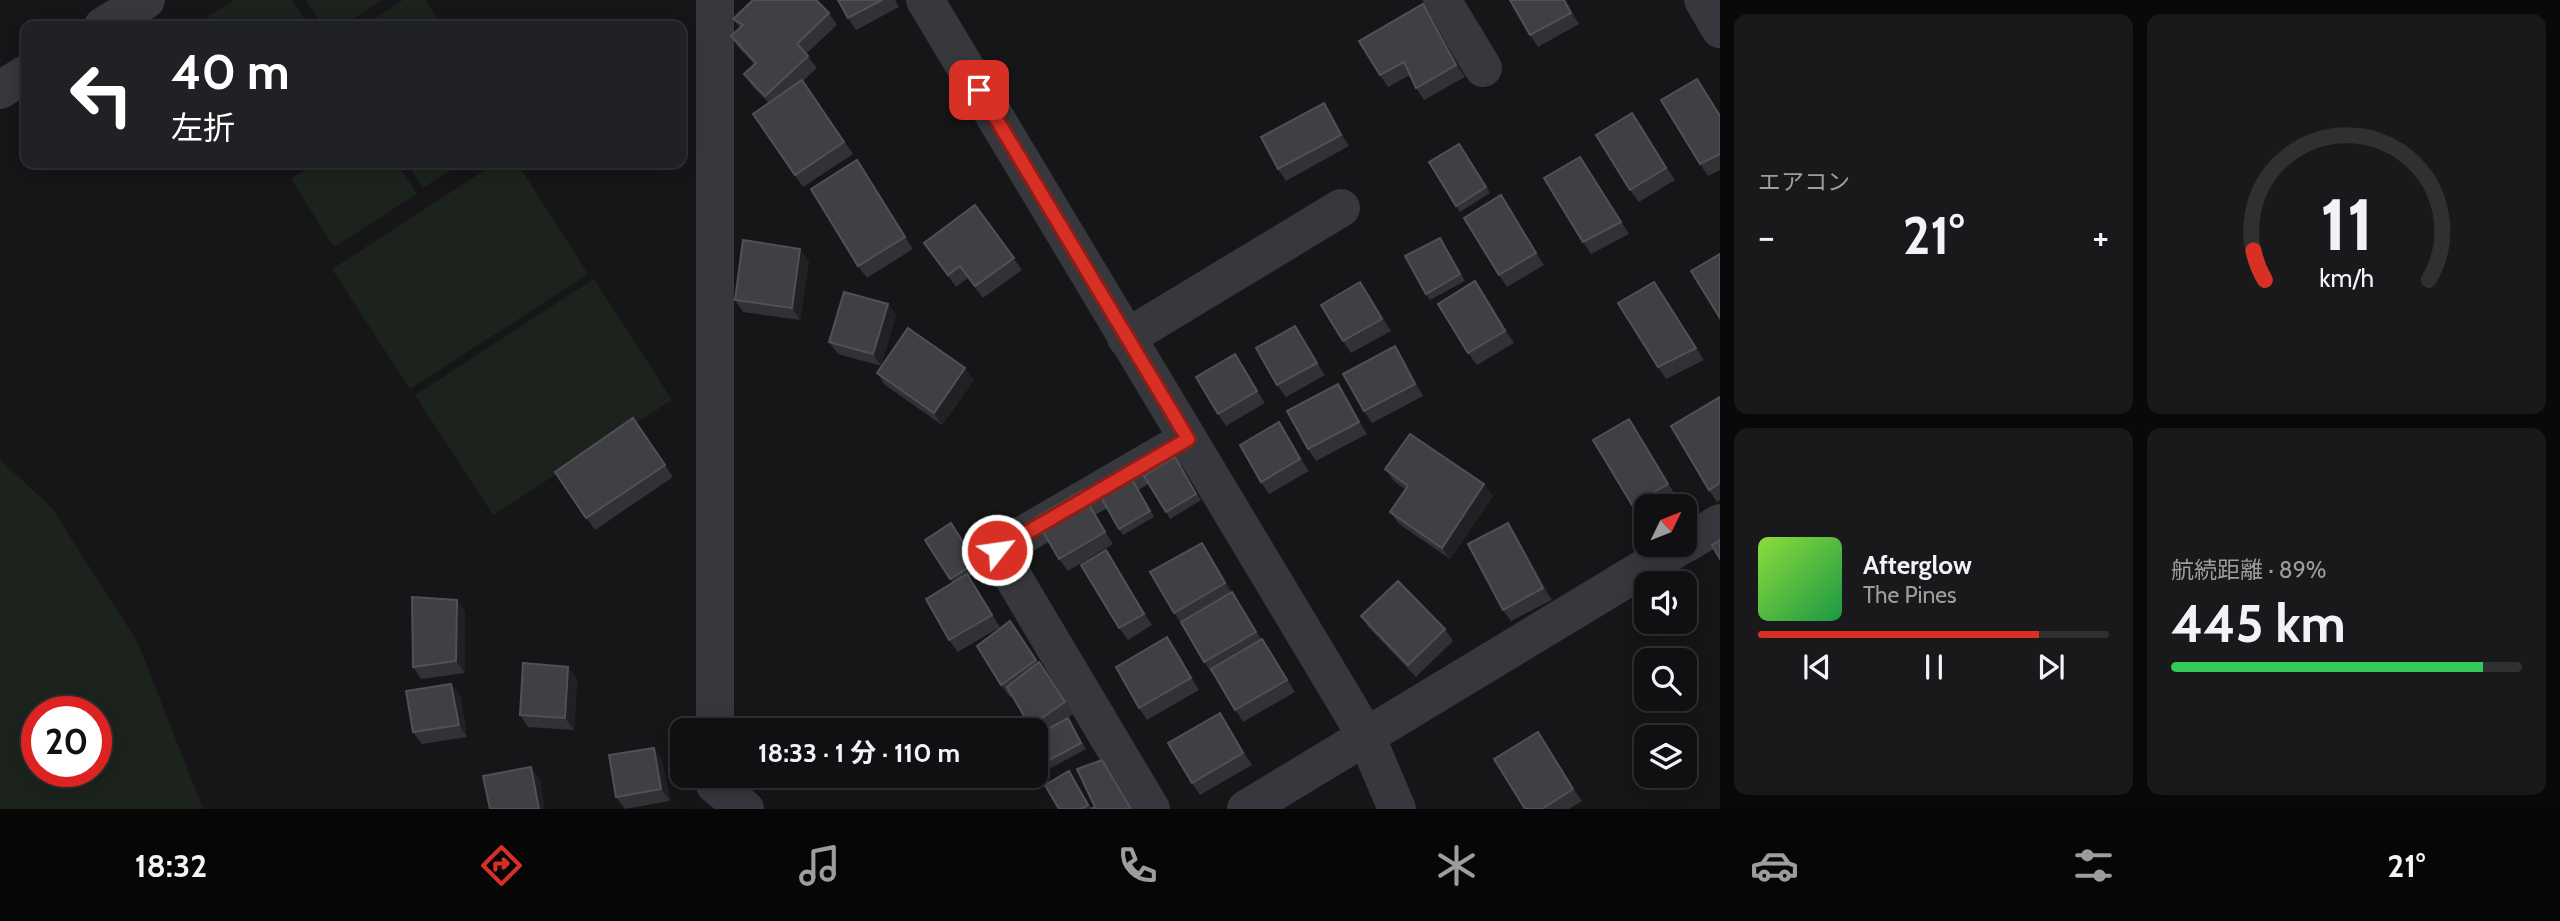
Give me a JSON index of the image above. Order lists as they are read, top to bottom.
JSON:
{
  "north": "top right",
  "page": {
    "tile": [
      "エアコン",
      ["航続距離 · 89%", "445 km"]
    ],
    "turn": ["40 m", "左折"],
    "heat": ["−", "21°", "+"],
    "song": ["Afterglow", "The Pines"],
    "limit": "20",
    "trip": "18:33 · 1 分 · 110 m",
    "tabs": ["18:32", "21°"],
    "gauge": ["11", "km/h"]
  }
}
